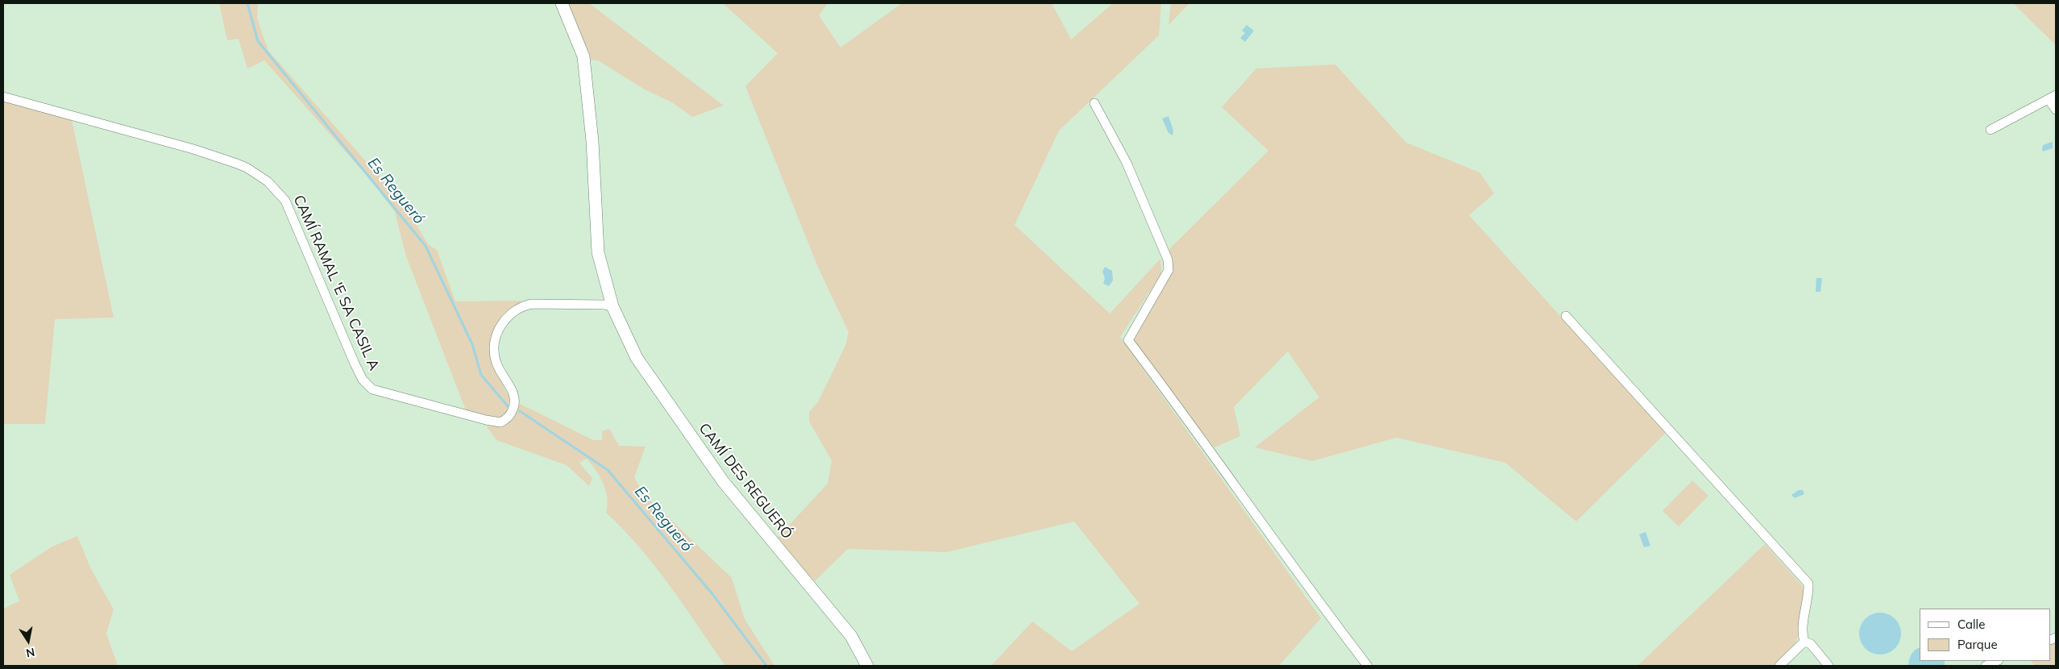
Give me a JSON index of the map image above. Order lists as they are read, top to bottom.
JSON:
{
  "streets": {
    "street": ["CAMÍ RAMAL 'E SA CASIL A", "CAMÍ DES REGUERÓ"]
  },
  "crossings": [
    ["CAMÍ RAMAL 'E SA CASIL A", "CAMÍ DES REGUERÓ"]
  ],
  "water": ["Es Regueró"],
  "legend": ["Calle", "Parque"],
  "north": "bottom"
}
